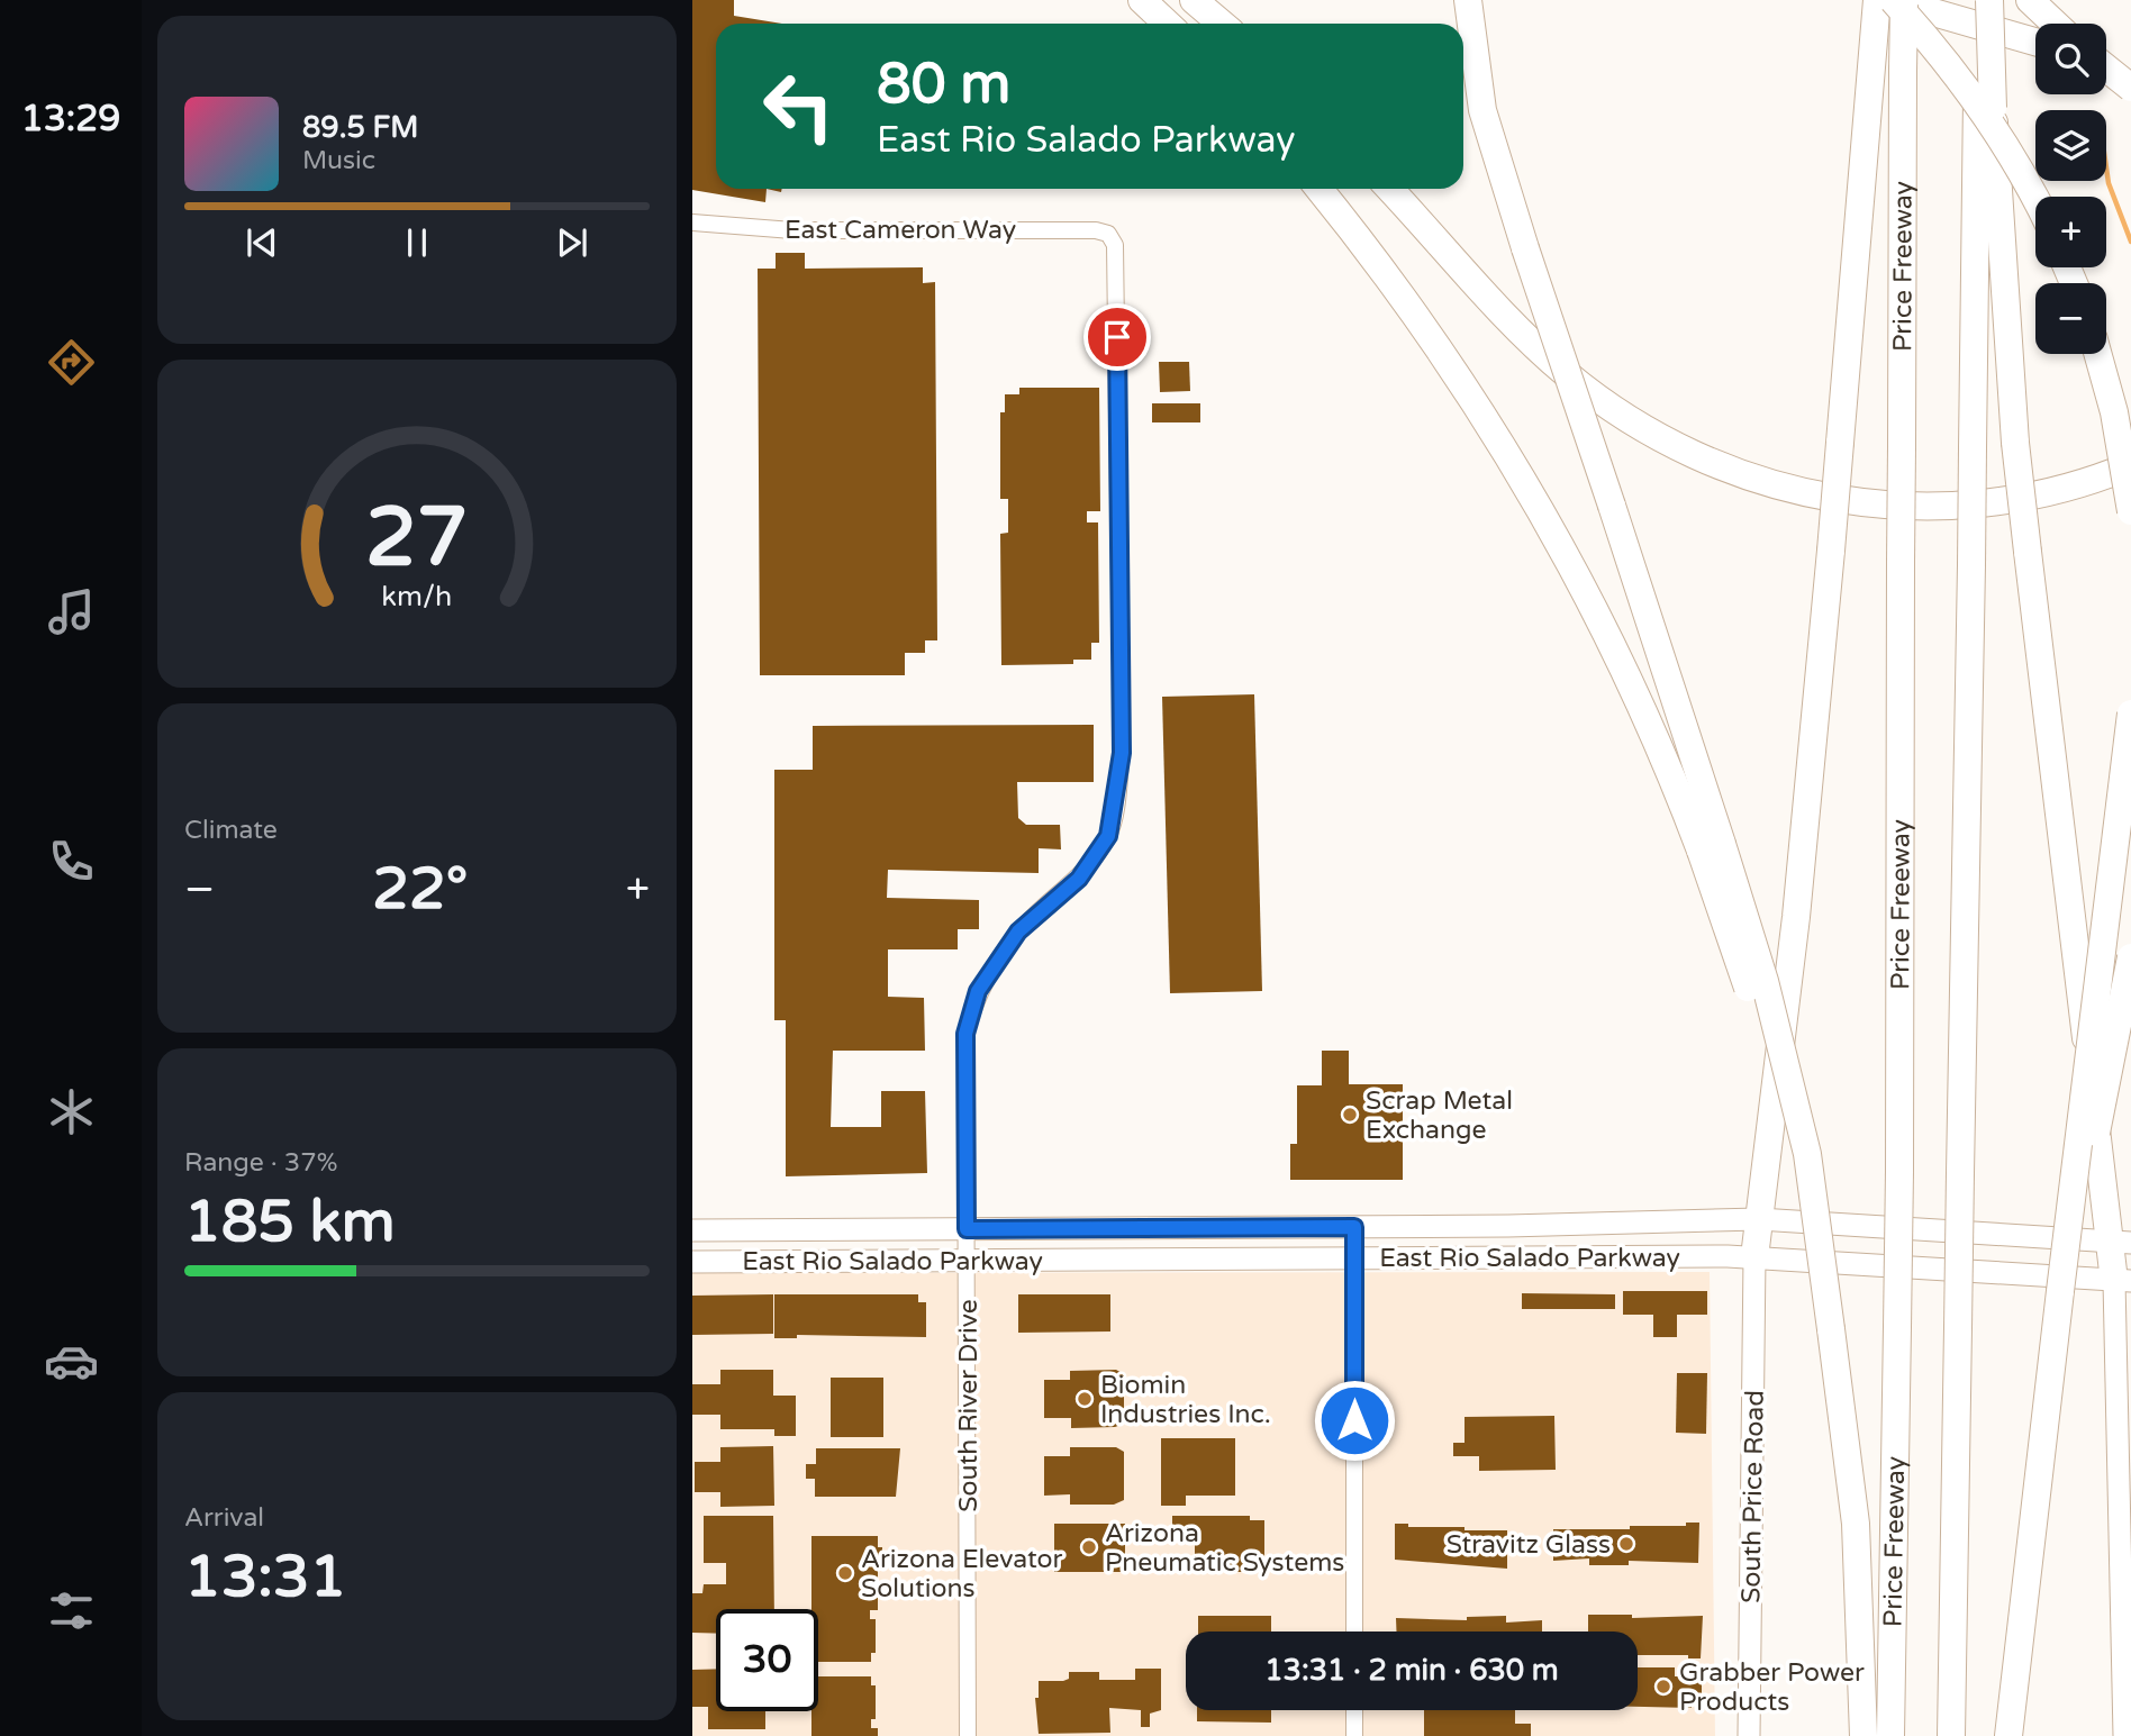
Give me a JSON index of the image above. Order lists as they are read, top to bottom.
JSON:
{
  "streets": {
    "highway": ["Price Freeway"],
    "main road": ["East Rio Salado Parkway", "South Price Road"],
    "street": ["East Cameron Way", "South River Drive"]
  },
  "crossings": [
    ["East Cameron Way", "South River Drive"],
    ["East Rio Salado Parkway", "South River Drive"],
    ["East Rio Salado Parkway", "South Price Road"]
  ],
  "places": [
    "Scrap Metal Exchange",
    "Biomin Industries Inc.",
    "Stravitz Glass",
    "Arizona Pneumatic Systems",
    "Arizona Elevator Solutions",
    "Grabber Power Products"
  ],
  "page": {
    "tabs": "13:29",
    "map_buttons": ["+", "−"],
    "turn": ["80 m", "East Rio Salado Parkway"],
    "song": ["89.5 FM", "Music"],
    "tile": [
      "Climate",
      ["Range · 37%", "185 km"],
      ["Arrival", "13:31"]
    ],
    "heat": ["−", "22°", "+"],
    "limit": "30",
    "trip": "13:31 · 2 min · 630 m",
    "gauge": ["27", "km/h"]
  }
}
